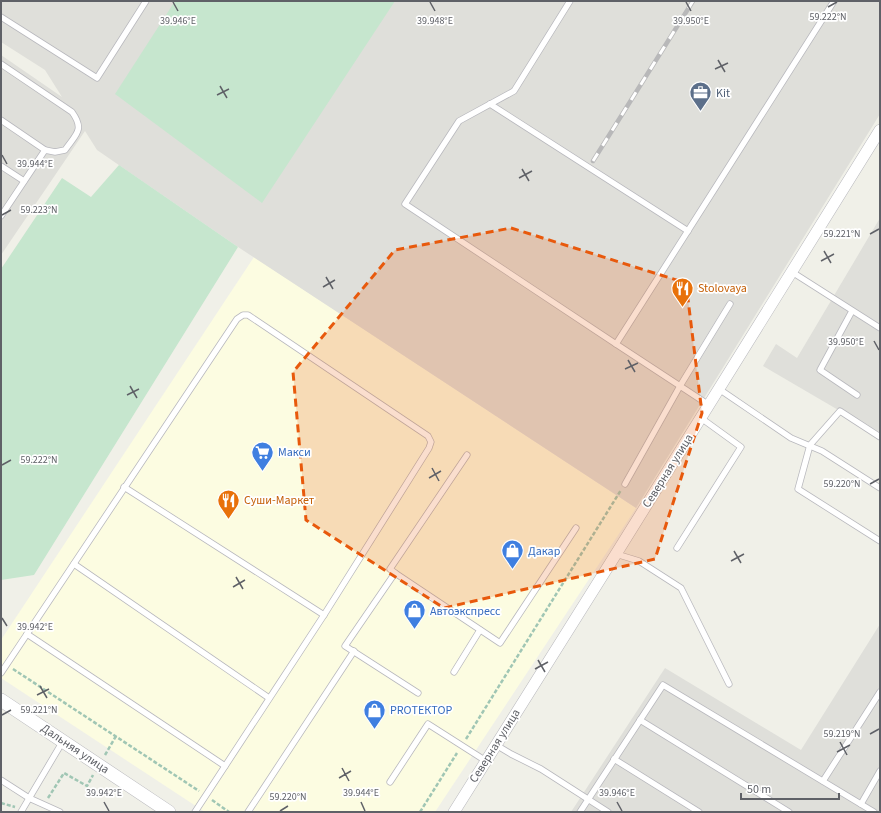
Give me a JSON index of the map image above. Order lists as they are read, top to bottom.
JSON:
{
  "streets": {
    "street": ["Северная улица", "Дальняя улица"]
  },
  "places": {
    "office": ["Kit"],
    "restaurant": ["Stolovaya", "Суши-Маркет"],
    "supermarket": ["Макси"],
    "shop": ["Дакар", "Автоэкспресс", "PROТЕКТОР"]
  },
  "scale_bar": "50 m",
  "coordinates": [
    "59.222°N",
    "39.946°E",
    "39.948°E",
    "39.950°E",
    "39.944°E",
    "59.223°N",
    "59.221°N",
    "59.220°N",
    "39.942°E",
    "59.219°N"
  ]
}
